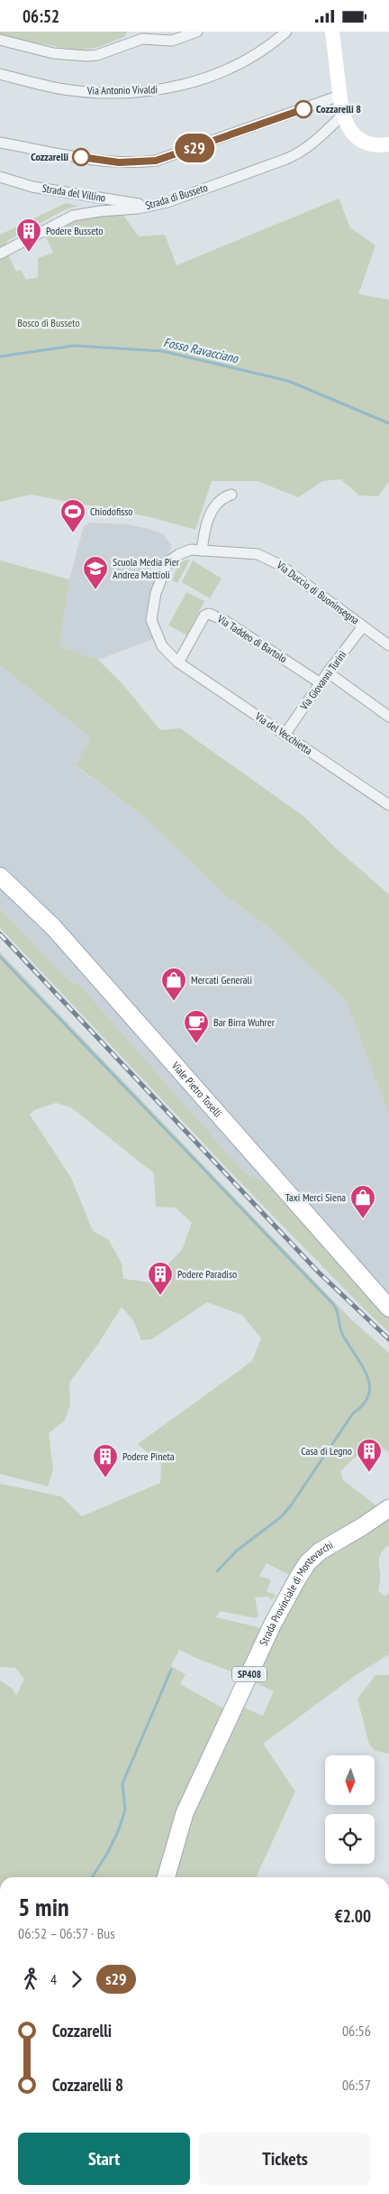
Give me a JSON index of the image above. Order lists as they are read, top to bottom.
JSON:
{
  "streets": {
    "main road": ["Viale Pietro Toselli", "Strada Provinciale di Montevarchi", "SP408"],
    "street": [
      "Via Antonio Vivaldi",
      "Strada del Villino",
      "Strada di Busseto",
      "Via Duccio di Buoninsegna",
      "Via Taddeo di Bartolo",
      "Via Giovanni Turini",
      "Via del Vecchietta"
    ]
  },
  "crossings": [
    ["Strada del Villino", "Strada di Busseto"],
    ["Via Duccio di Buoninsegna", "Via Taddeo di Bartolo"],
    ["Via Duccio di Buoninsegna", "Via Giovanni Turini"],
    ["Via Duccio di Buoninsegna", "Via del Vecchietta"],
    ["Via Taddeo di Bartolo", "Via Giovanni Turini"],
    ["Via Taddeo di Bartolo", "Via del Vecchietta"],
    ["Via Giovanni Turini", "Via del Vecchietta"]
  ],
  "water": ["Fosso Ravacciano"],
  "parks": ["Bosco di Busseto"],
  "places": {
    "other": ["Cozzarelli 8", "Cozzarelli"],
    "building": [
      "Podere Busseto",
      "Podere Paradiso",
      "Casa di Legno",
      "Podere Pineta"
    ],
    "sports": ["Chiodofisso"],
    "school or university": ["Scuola Media Pier Andrea Mattioli"],
    "shop": ["Mercati Generali", "Taxi Merci Siena"],
    "cafe": ["Bar Birra Wuhrer"]
  },
  "lines": ["bus line s29"],
  "north": "bottom",
  "page": {
    "status": "06:52",
    "on_map": "s29",
    "heading": ["5 min", "06:52 – 06:57 · Bus", "€2.00"],
    "legs": ["4", "s29"],
    "list": [
      {
        "name": "Cozzarelli",
        "value": "06:56"
      },
      {
        "name": "Cozzarelli 8",
        "value": "06:57"
      }
    ],
    "buttons": ["Start", "Tickets"]
  }
}
